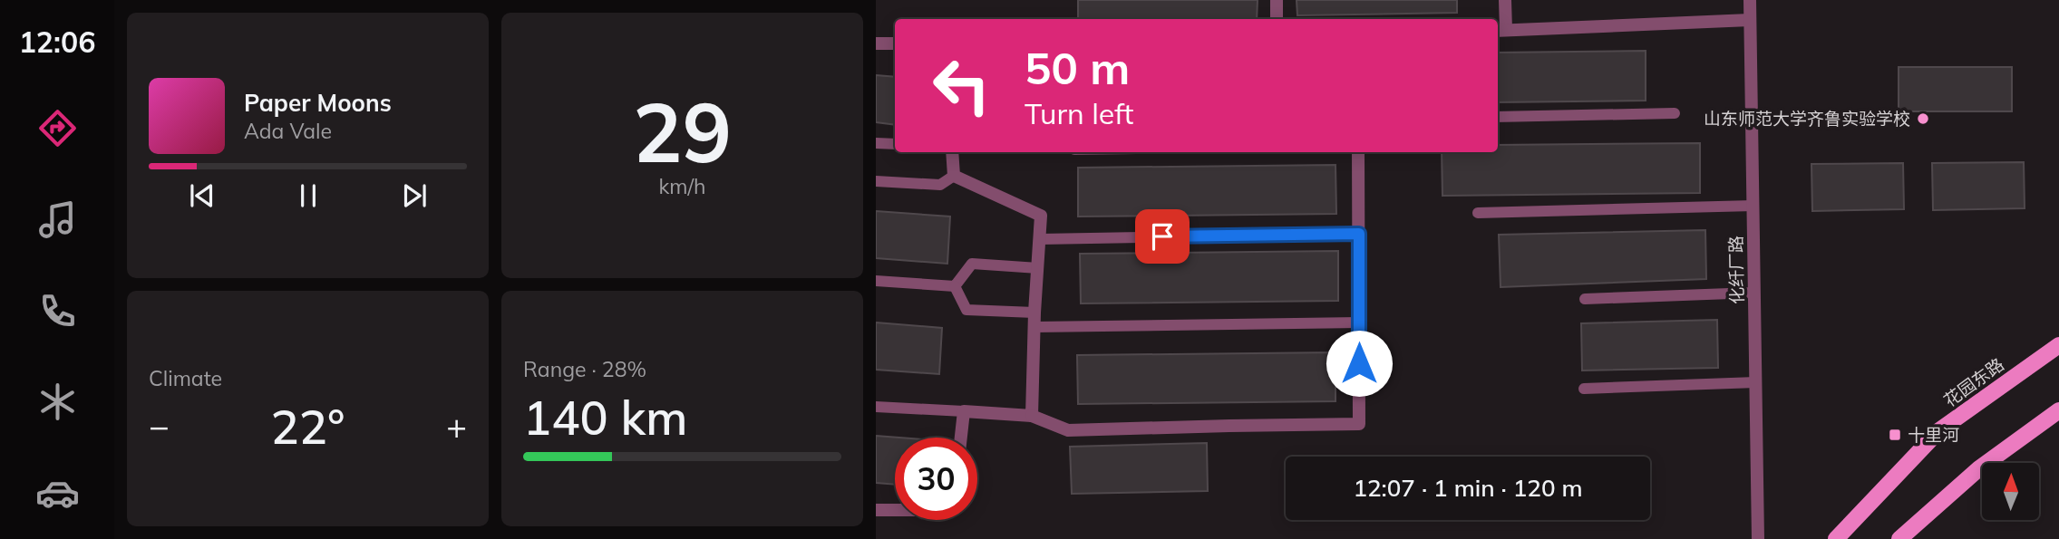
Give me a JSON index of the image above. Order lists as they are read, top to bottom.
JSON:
{
  "streets": {
    "main road": ["花园东路"],
    "street": ["化纤厂路"]
  },
  "places": {
    "other": ["山东师范大学齐鲁实验学校"],
    "transit": ["十里河"]
  },
  "north": "top",
  "page": {
    "tabs": "12:06",
    "tile": [
      ["29", "km/h"],
      "Climate",
      ["Range · 28%", "140 km"]
    ],
    "turn": ["50 m", "Turn left"],
    "song": ["Paper Moons", "Ada Vale"],
    "heat": ["−", "22°", "+"],
    "limit": "30",
    "trip": "12:07 · 1 min · 120 m"
  }
}
